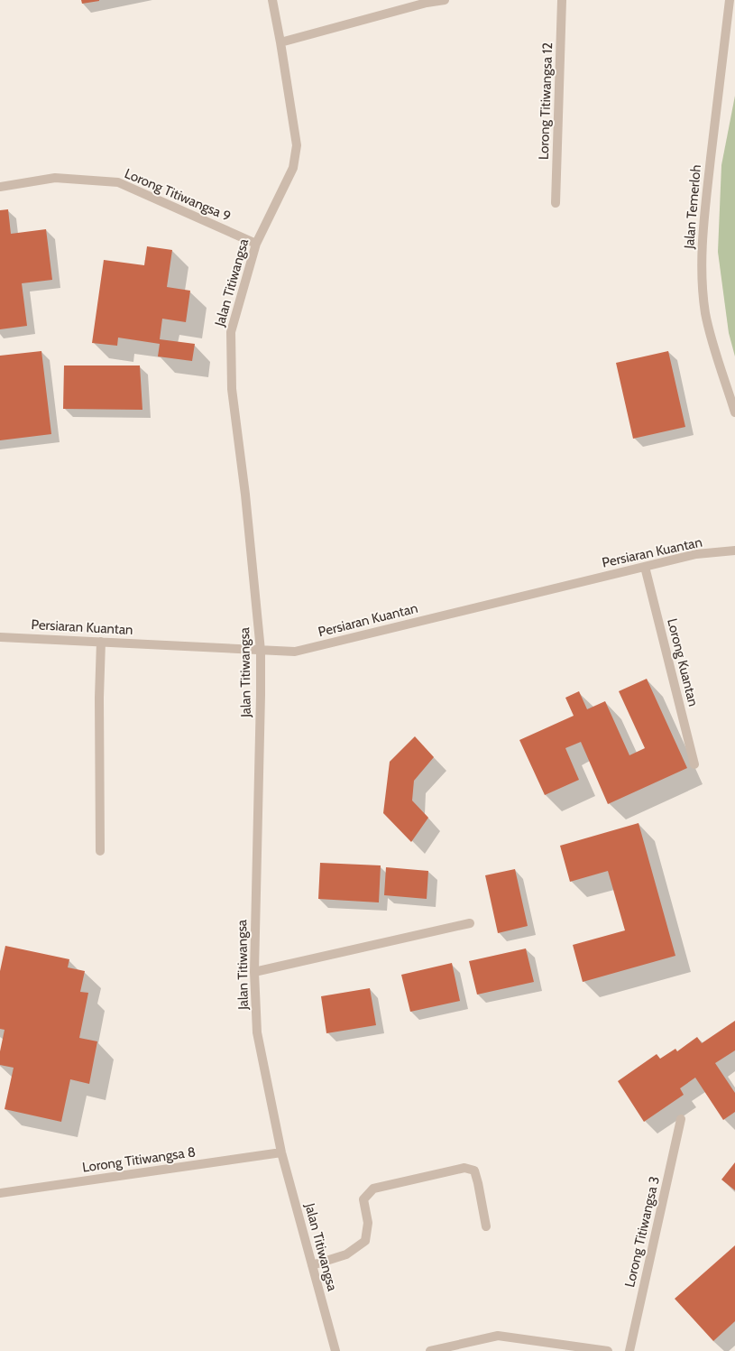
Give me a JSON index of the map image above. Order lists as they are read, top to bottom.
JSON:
{
  "streets": {
    "street": [
      "Lorong Titiwangsa 12",
      "Lorong Titiwangsa 9",
      "Jalan Temerloh",
      "Jalan Titiwangsa",
      "Persiaran Kuantan",
      "Lorong Kuantan",
      "Lorong Titiwangsa 8",
      "Lorong Titiwangsa 3"
    ]
  },
  "crossings": [
    ["Lorong Titiwangsa 9", "Jalan Titiwangsa"],
    ["Jalan Titiwangsa", "Persiaran Kuantan"],
    ["Jalan Titiwangsa", "Lorong Titiwangsa 8"],
    ["Persiaran Kuantan", "Lorong Kuantan"]
  ]
}
